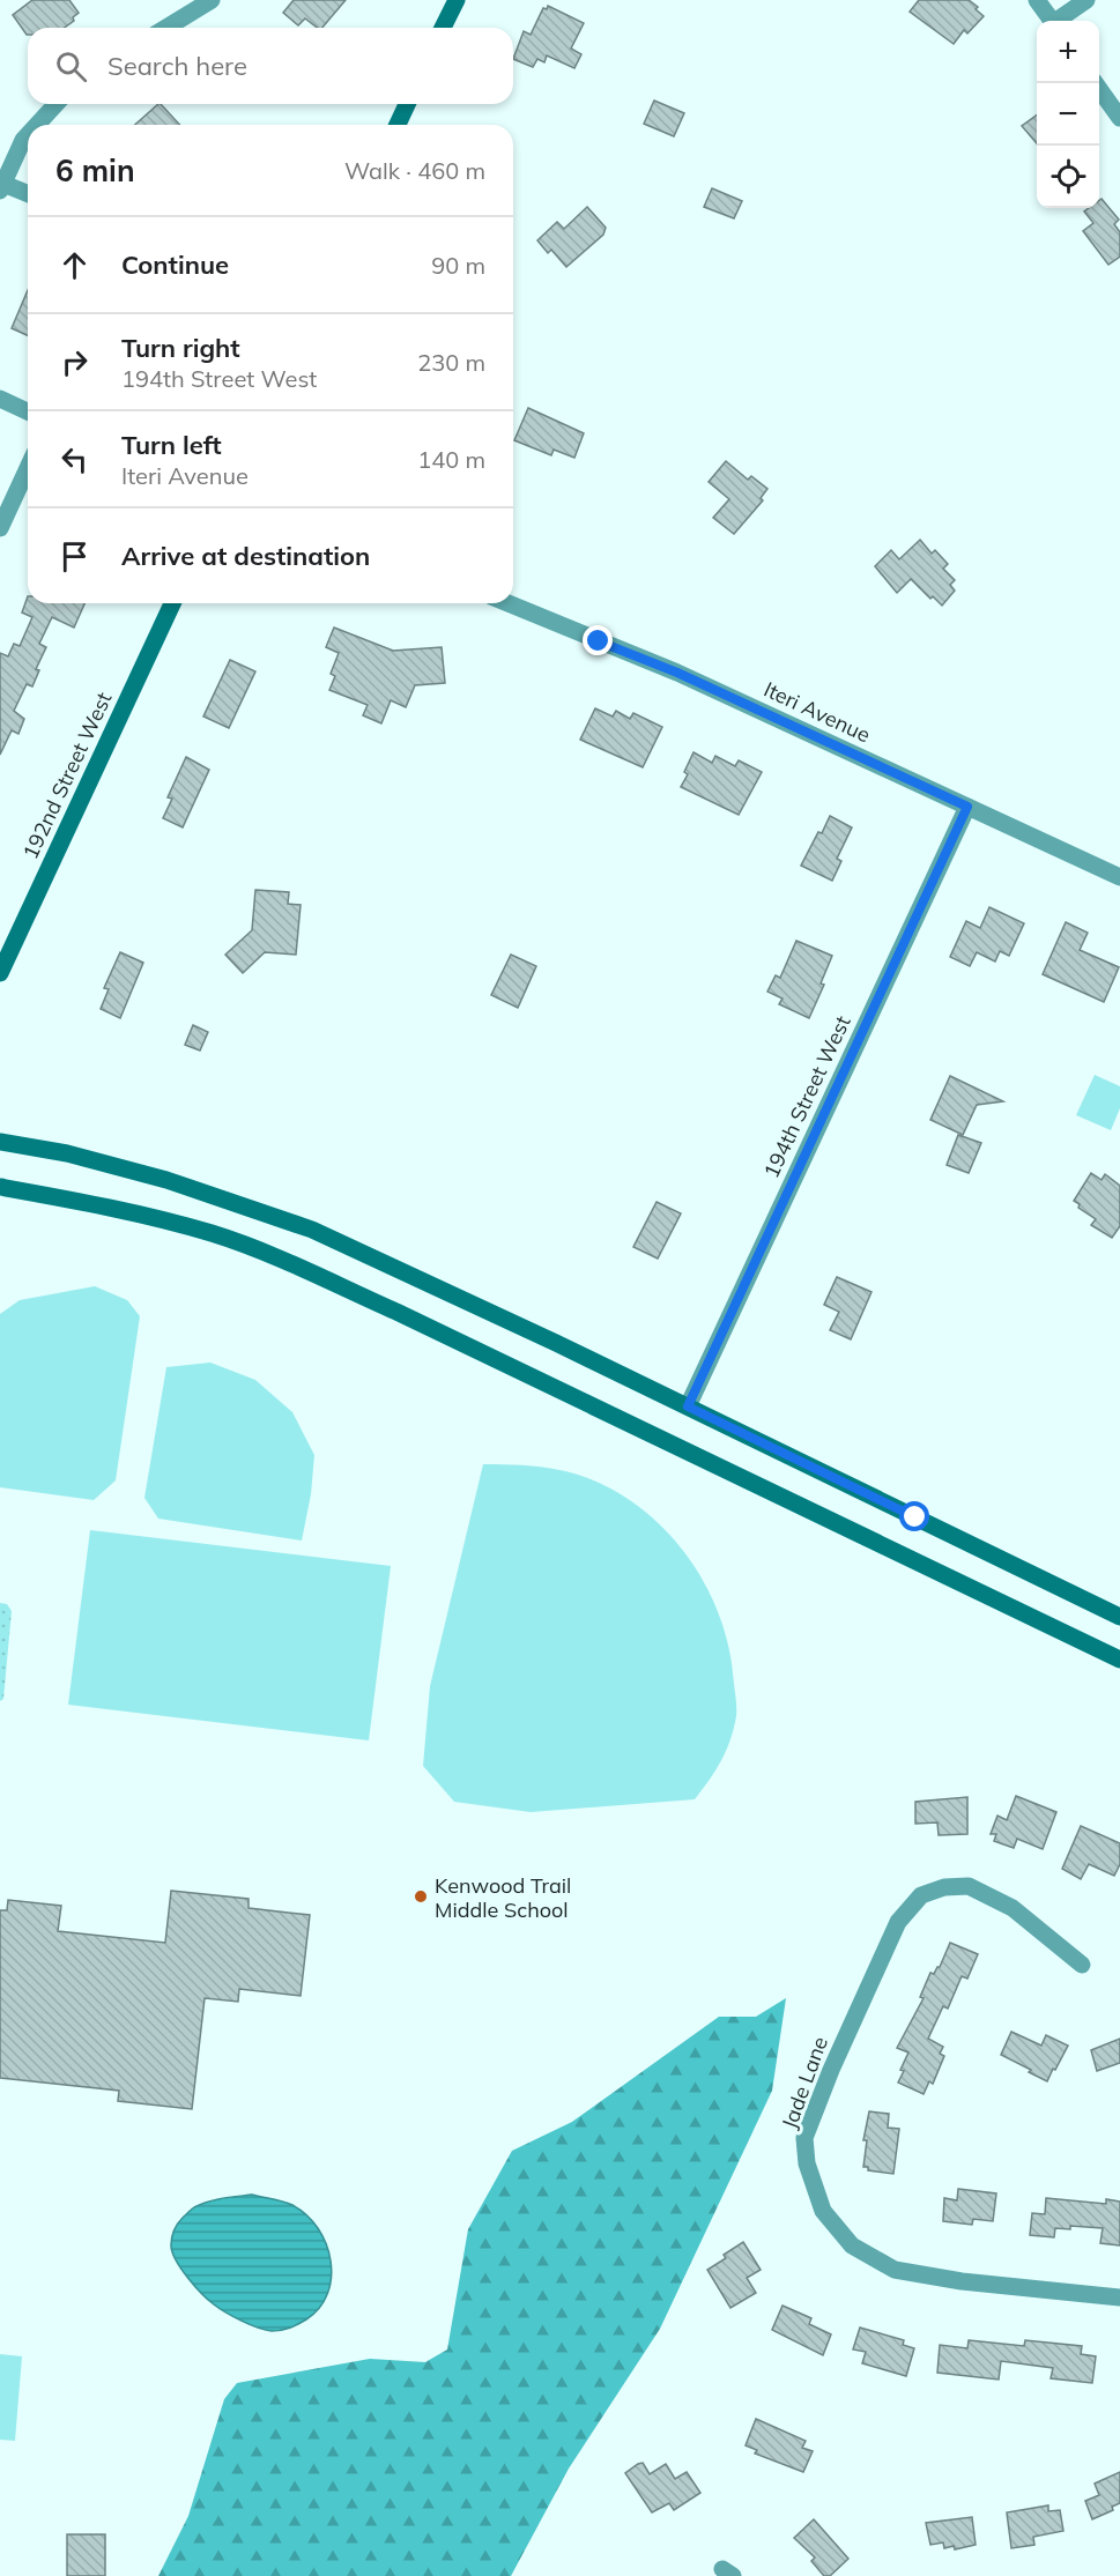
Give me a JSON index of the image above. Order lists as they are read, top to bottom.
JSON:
{
  "streets": {
    "main road": ["192nd Street West"],
    "street": ["Iteri Avenue", "194th Street West", "Jade Lane"]
  },
  "crossings": [
    ["Iteri Avenue", "194th Street West"]
  ],
  "places": ["Kenwood Trail Middle School"],
  "page": {
    "map_buttons": ["+", "−"],
    "search": "Search here",
    "heading": ["6 min", "Walk · 460 m"],
    "list": [
      ["Continue", "90 m"],
      ["Turn right", "194th Street West", "230 m"],
      ["Turn left", "Iteri Avenue", "140 m"],
      "Arrive at destination"
    ]
  }
}
